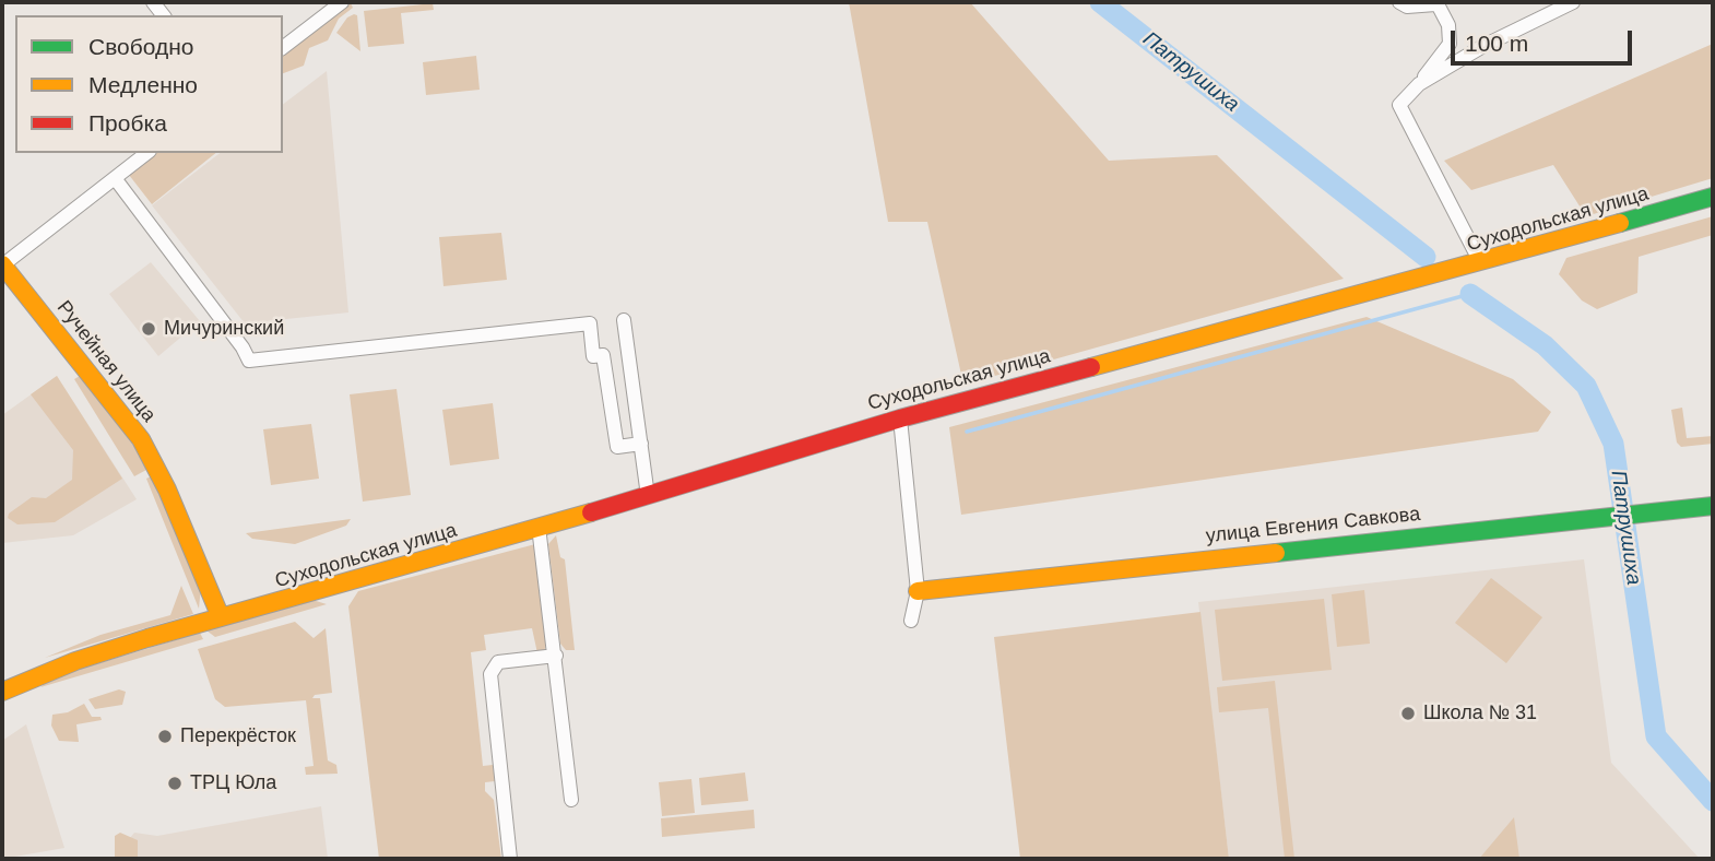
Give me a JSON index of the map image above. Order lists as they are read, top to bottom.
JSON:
{
  "streets": {
    "main road": ["Суходольская улица", "Ручейная улица", "улица Евгения Савкова"]
  },
  "crossings": [
    ["Суходольская улица", "Ручейная улица"]
  ],
  "water": ["Патрушиха"],
  "places": [
    "Мичуринский",
    "Школа № 31",
    "Перекрёсток",
    "ТРЦ Юла"
  ],
  "legend": ["Свободно", "Медленно", "Пробка"],
  "scale_bar": "100 m"
}
